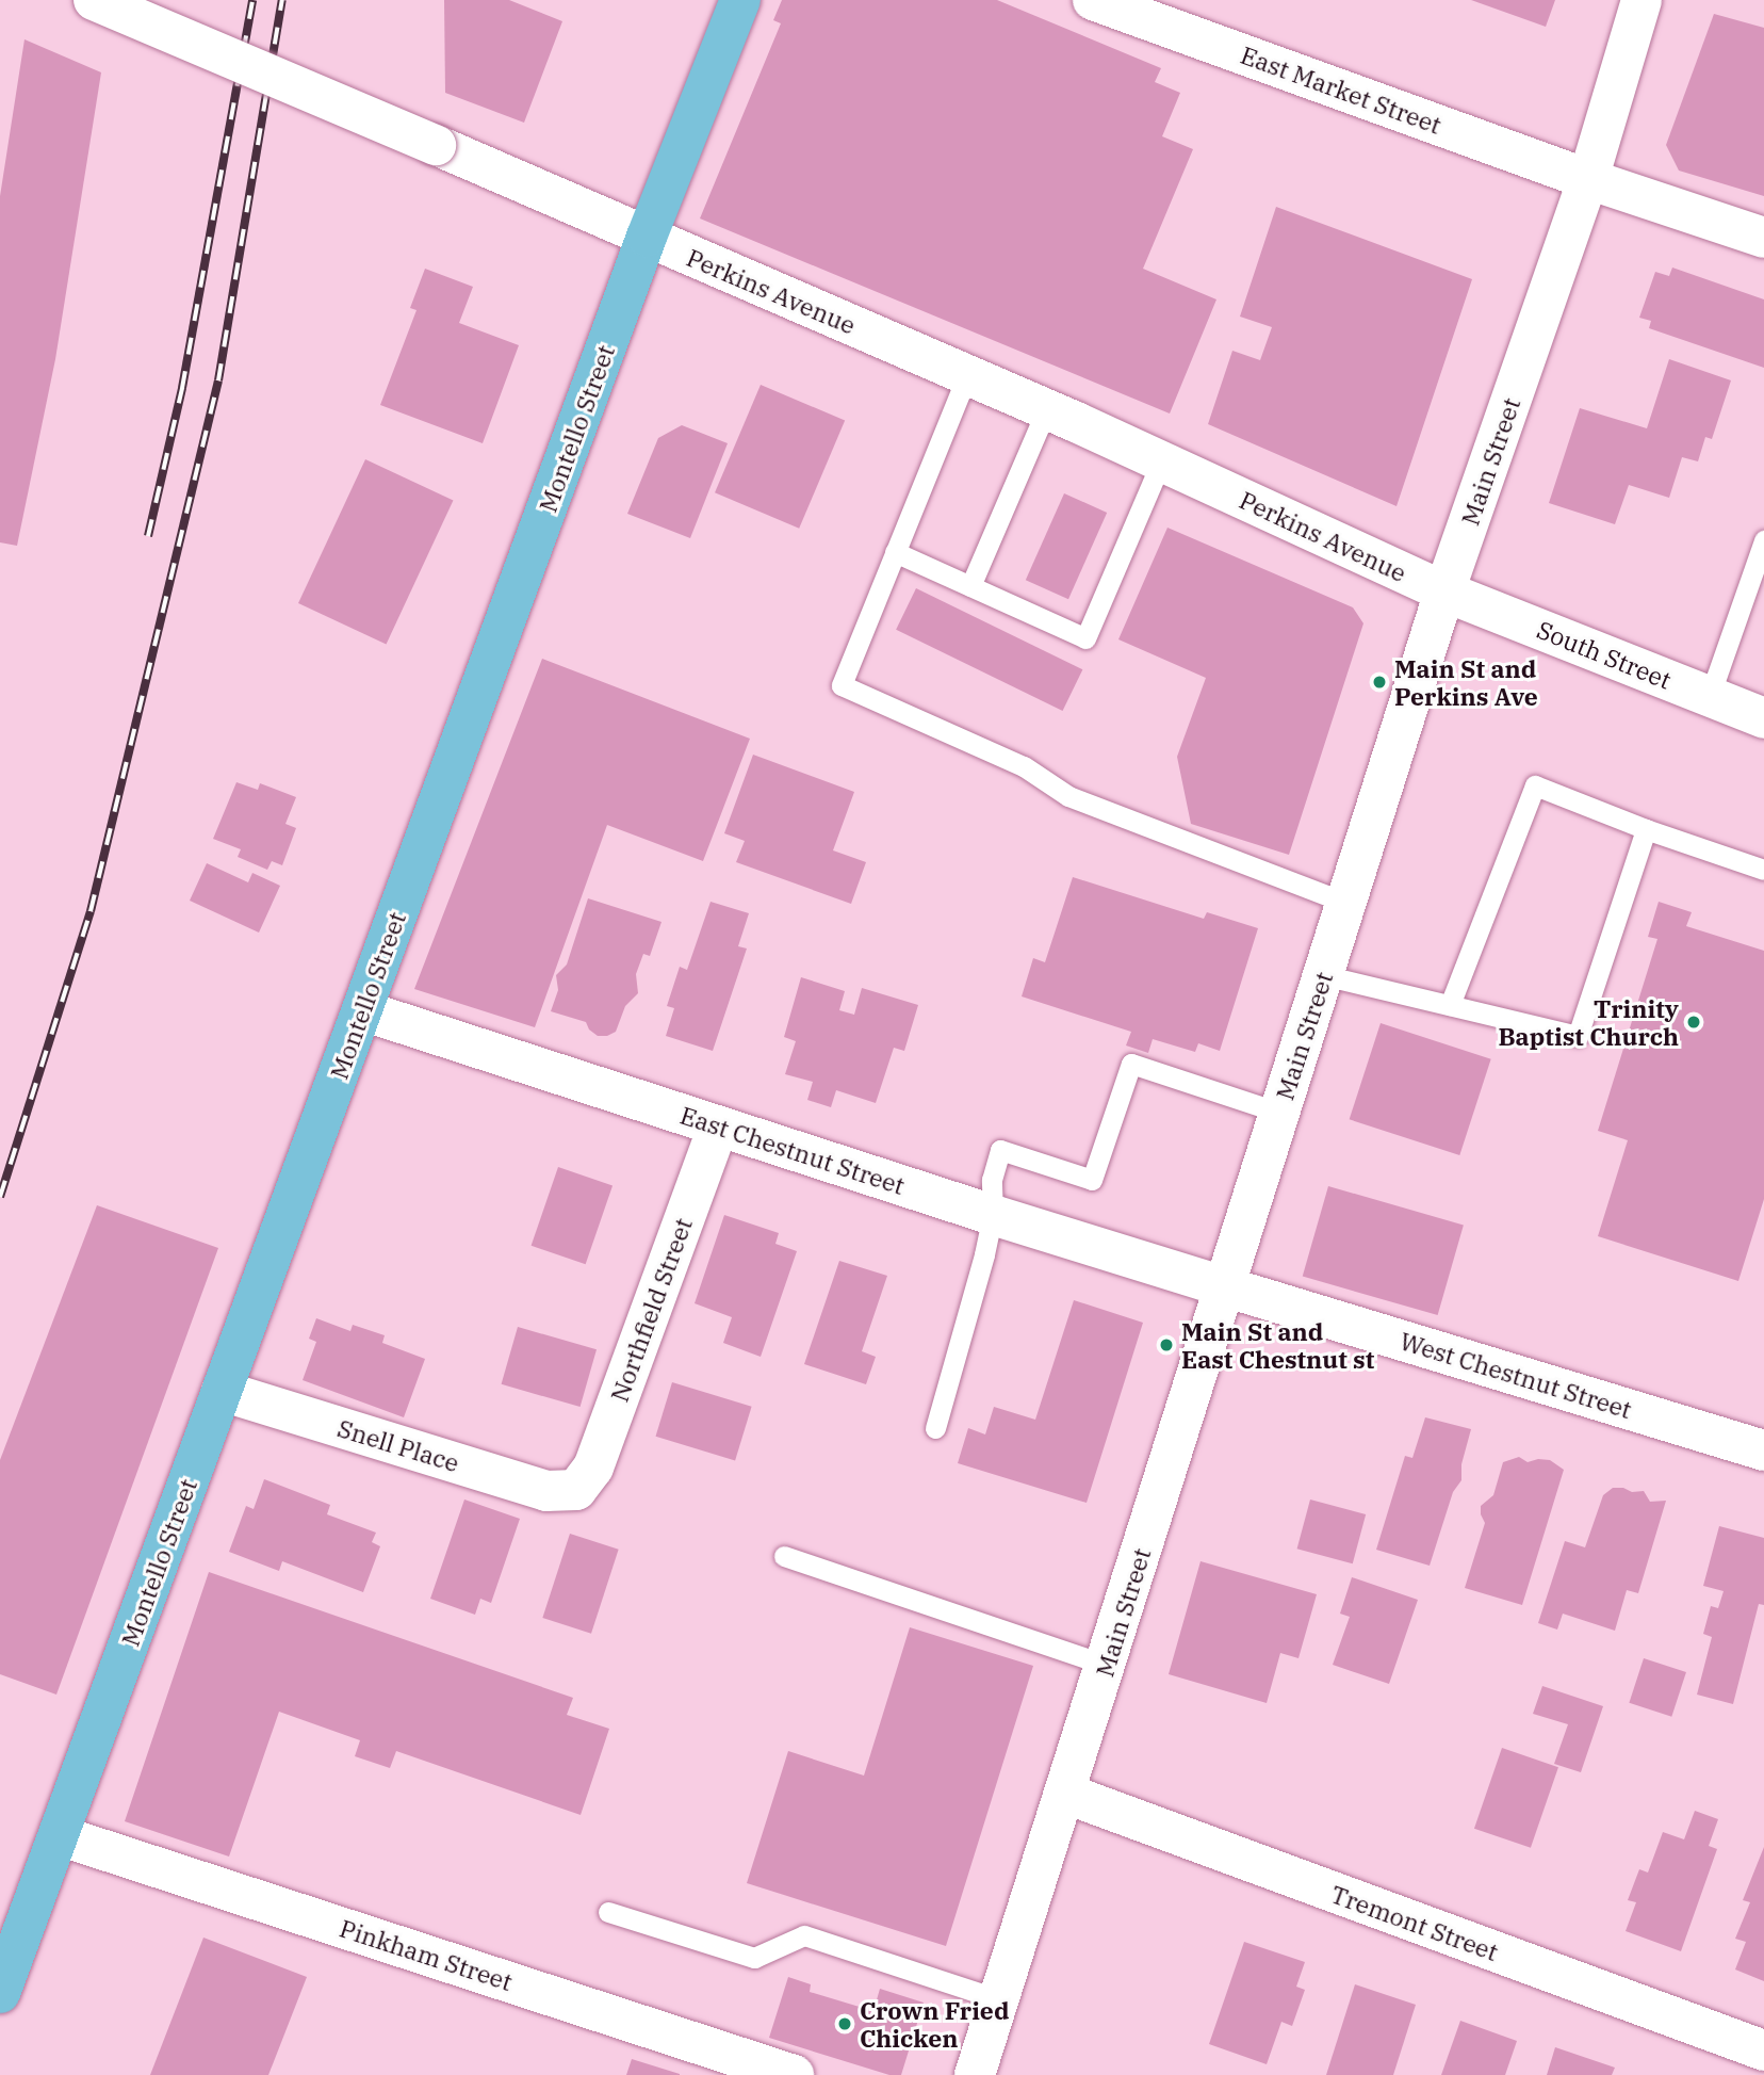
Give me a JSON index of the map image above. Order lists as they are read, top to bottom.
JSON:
{
  "streets": {
    "main road": ["Montello Street"],
    "street": [
      "East Market Street",
      "Perkins Avenue",
      "Main Street",
      "South Street",
      "East Chestnut Street",
      "Northfield Street",
      "West Chestnut Street",
      "Snell Place",
      "Tremont Street",
      "Pinkham Street"
    ]
  },
  "crossings": [
    ["East Market Street", "Main Street"],
    ["Perkins Avenue", "Montello Street"],
    ["Perkins Avenue", "Main Street"],
    ["Perkins Avenue", "South Street"],
    ["Montello Street", "East Chestnut Street"],
    ["Montello Street", "Snell Place"],
    ["Montello Street", "Pinkham Street"],
    ["Main Street", "South Street"],
    ["Main Street", "East Chestnut Street"],
    ["Main Street", "West Chestnut Street"],
    ["Main Street", "Tremont Street"],
    ["East Chestnut Street", "Northfield Street"],
    ["East Chestnut Street", "West Chestnut Street"],
    ["Northfield Street", "Snell Place"]
  ],
  "places": [
    "Main St and Perkins Ave",
    "Trinity Baptist Church",
    "Main St and East Chestnut st",
    "Crown Fried Chicken"
  ]
}
